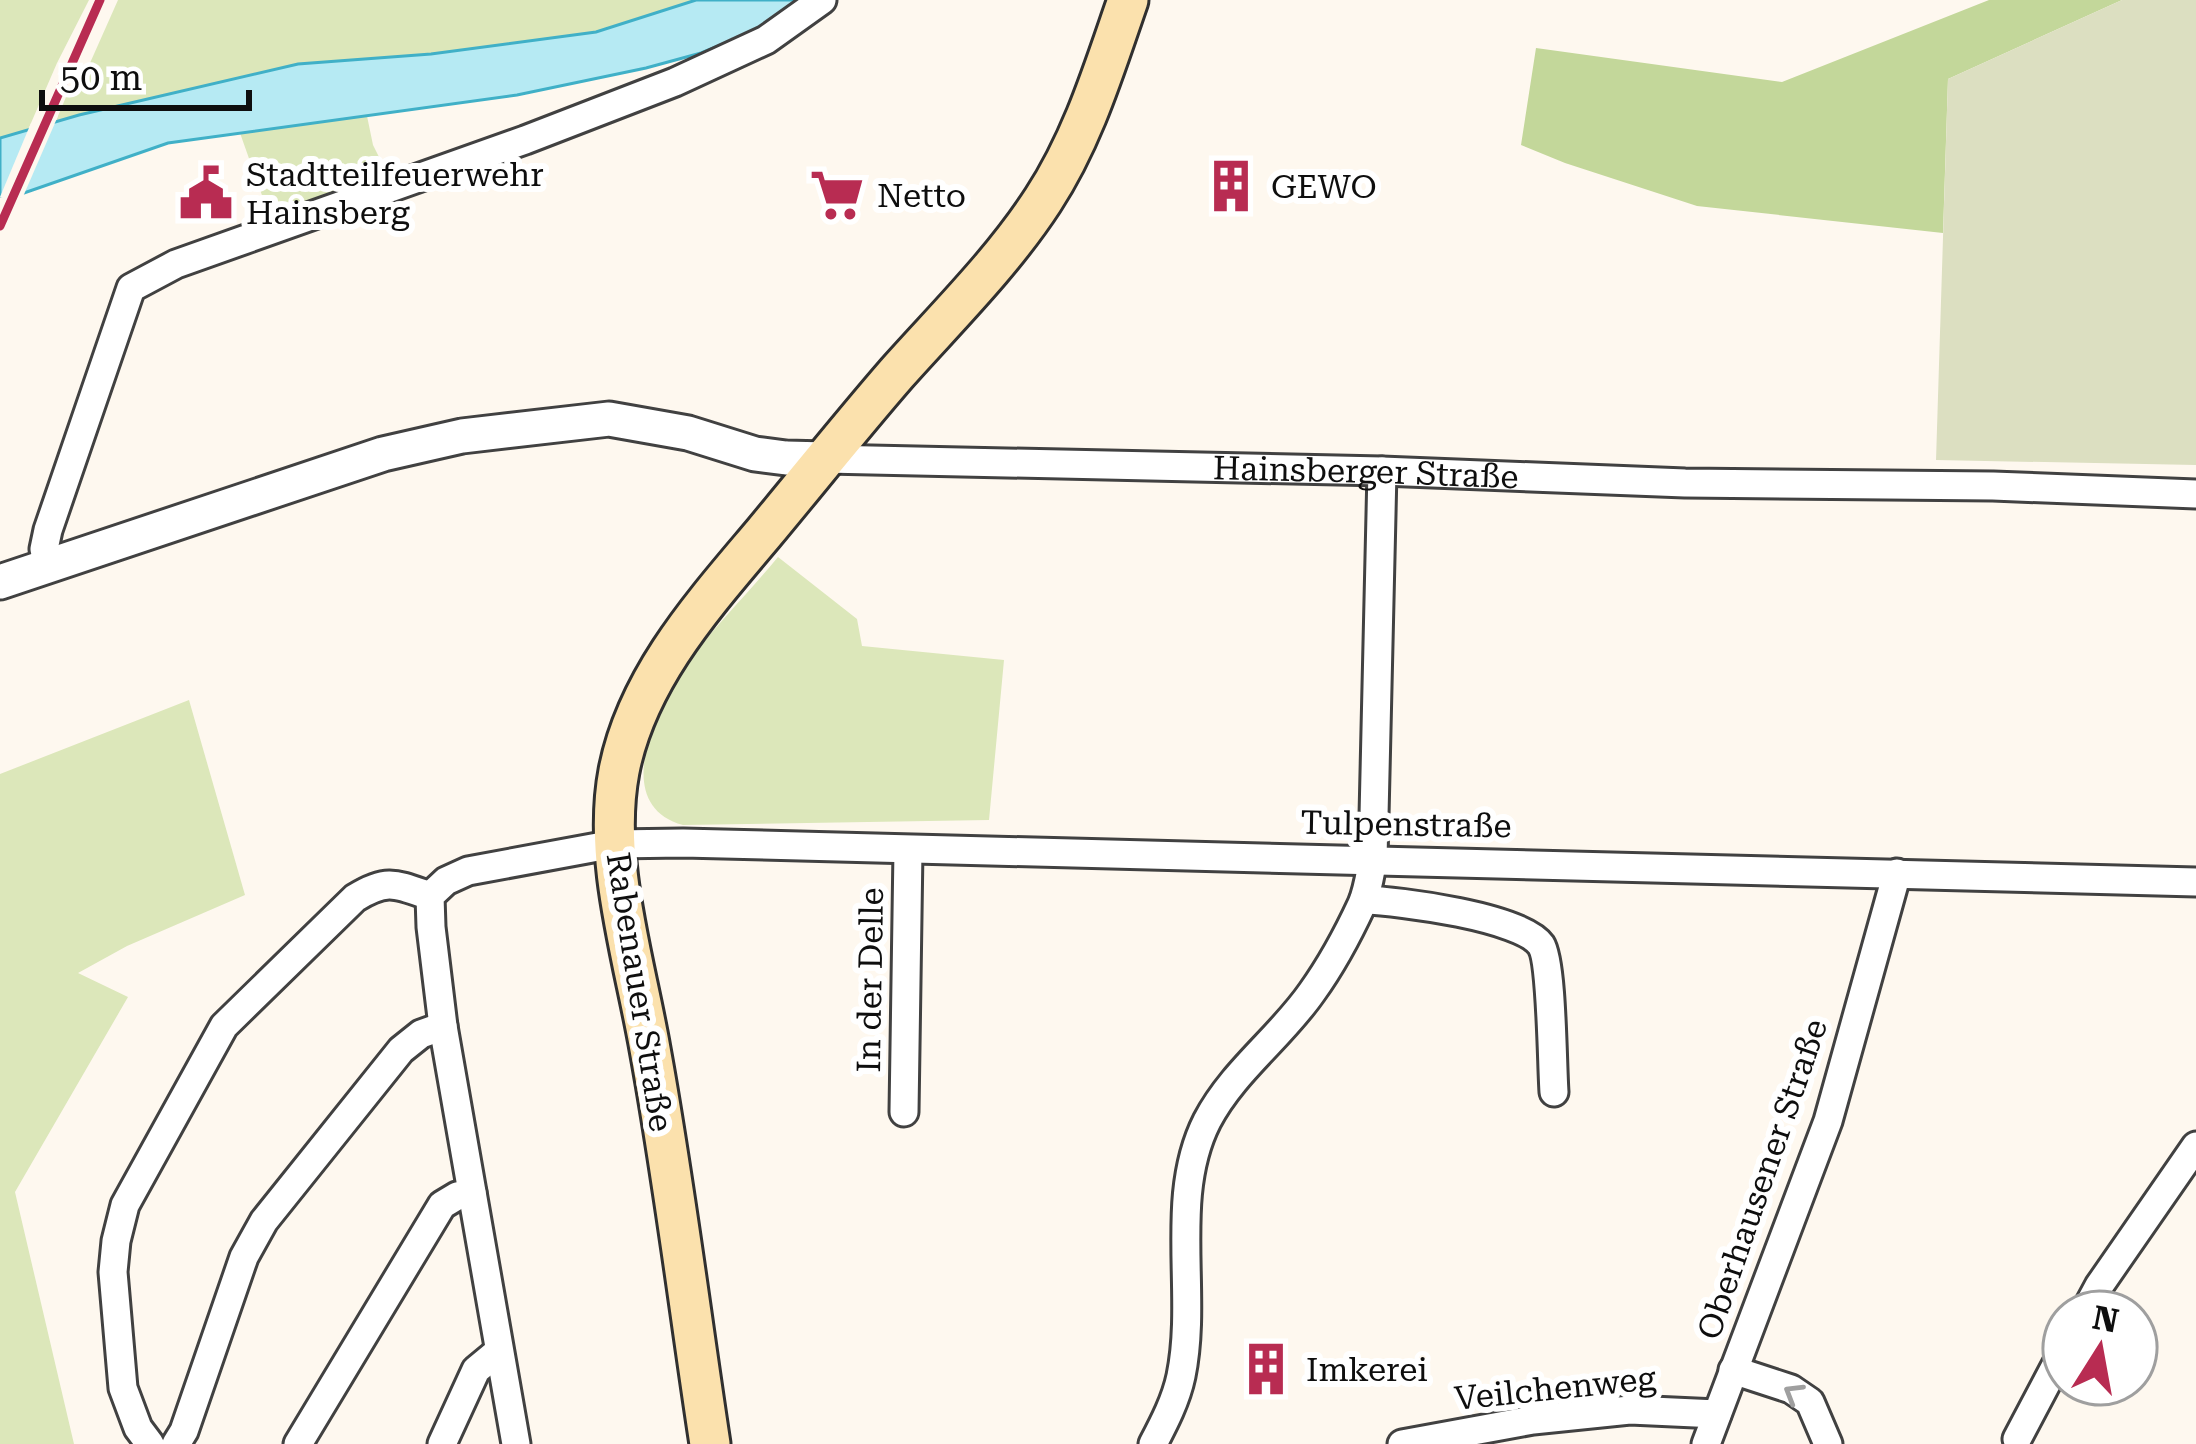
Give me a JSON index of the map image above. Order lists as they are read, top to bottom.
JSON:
{
  "streets": {
    "main road": ["Rabenauer Straße"],
    "street": [
      "Hainsberger Straße",
      "Tulpenstraße",
      "In der Delle",
      "Oberhausener Straße",
      "Veilchenweg"
    ]
  },
  "crossings": [
    ["Hainsberger Straße", "Rabenauer Straße"],
    ["Tulpenstraße", "In der Delle"],
    ["Tulpenstraße", "Rabenauer Straße"],
    ["Tulpenstraße", "Oberhausener Straße"],
    ["Oberhausener Straße", "Veilchenweg"]
  ],
  "places": {
    "building": ["GEWO", "Imkerei"],
    "public building": ["Stadtteilfeuerwehr Hainsberg"],
    "supermarket": ["Netto"]
  },
  "scale_bar": "50 m",
  "north": "top"
}
